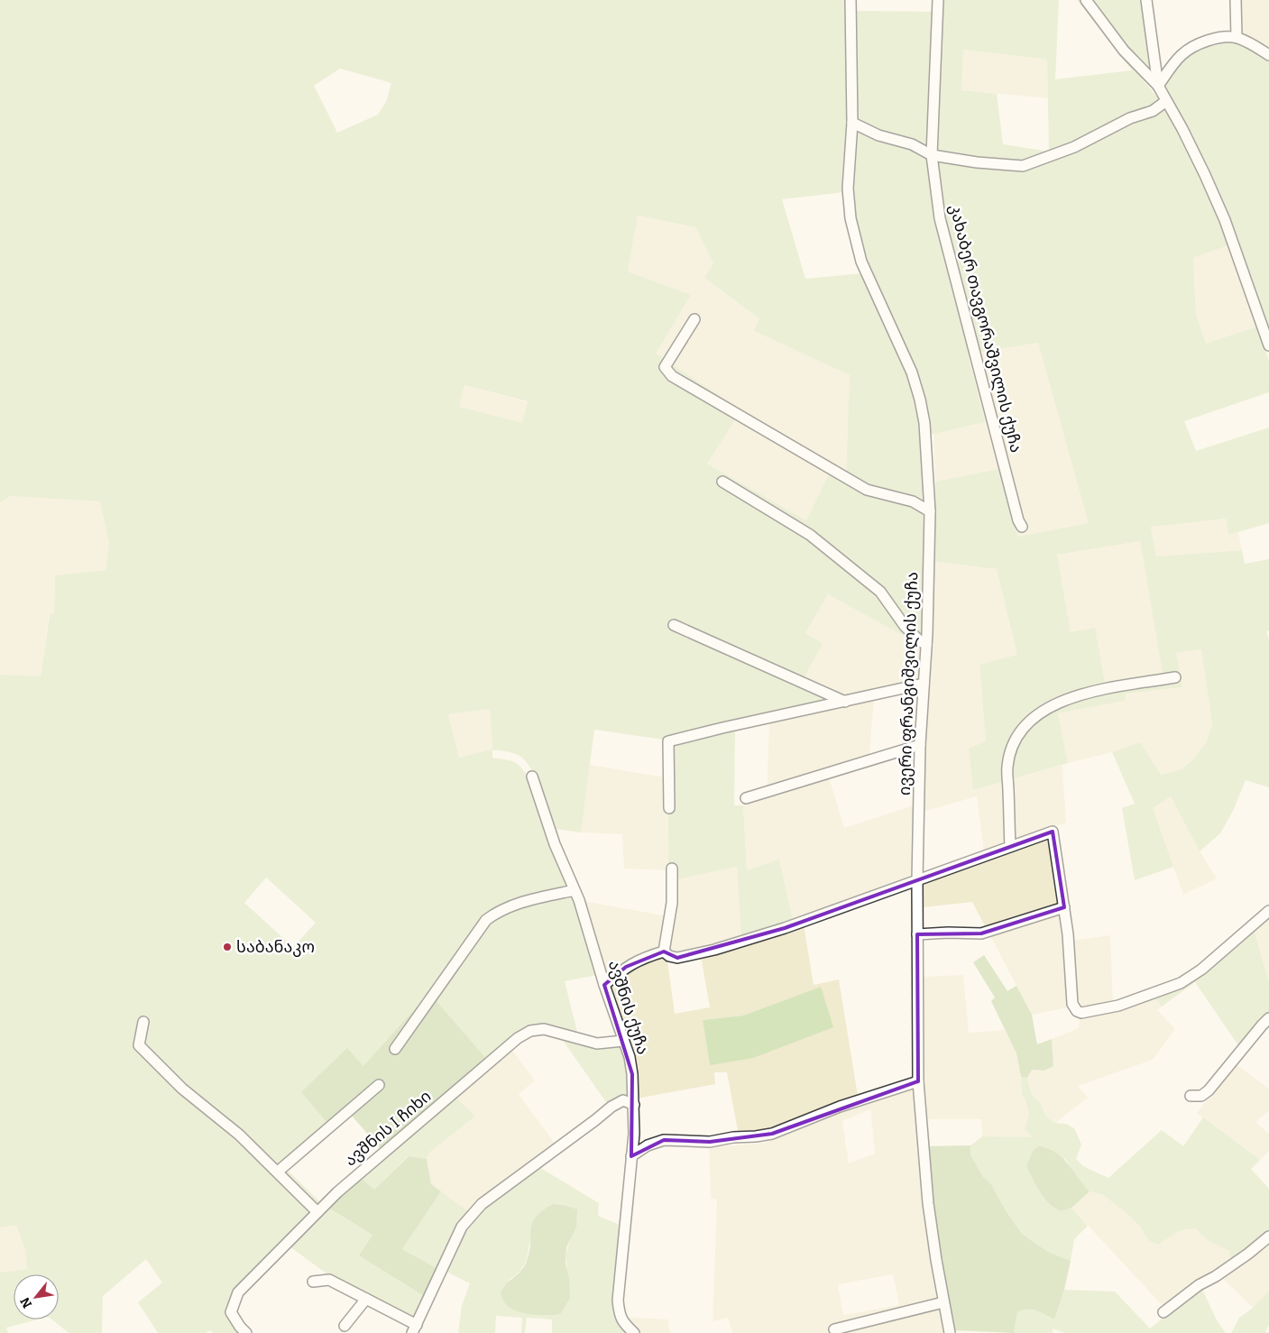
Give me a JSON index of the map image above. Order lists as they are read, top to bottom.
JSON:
{
  "streets": {
    "street": [
      "კახაბერ თავგორაშვილის ქუჩა",
      "ივერი ფრანგიშვილის ქუჩა",
      "ავშნის ქუჩა",
      "ავშნის I ჩიხი"
    ]
  },
  "crossings": [
    ["ავშნის ქუჩა", "ავშნის I ჩიხი"]
  ],
  "places": ["საბანაკო"],
  "north": "bottom left"
}
